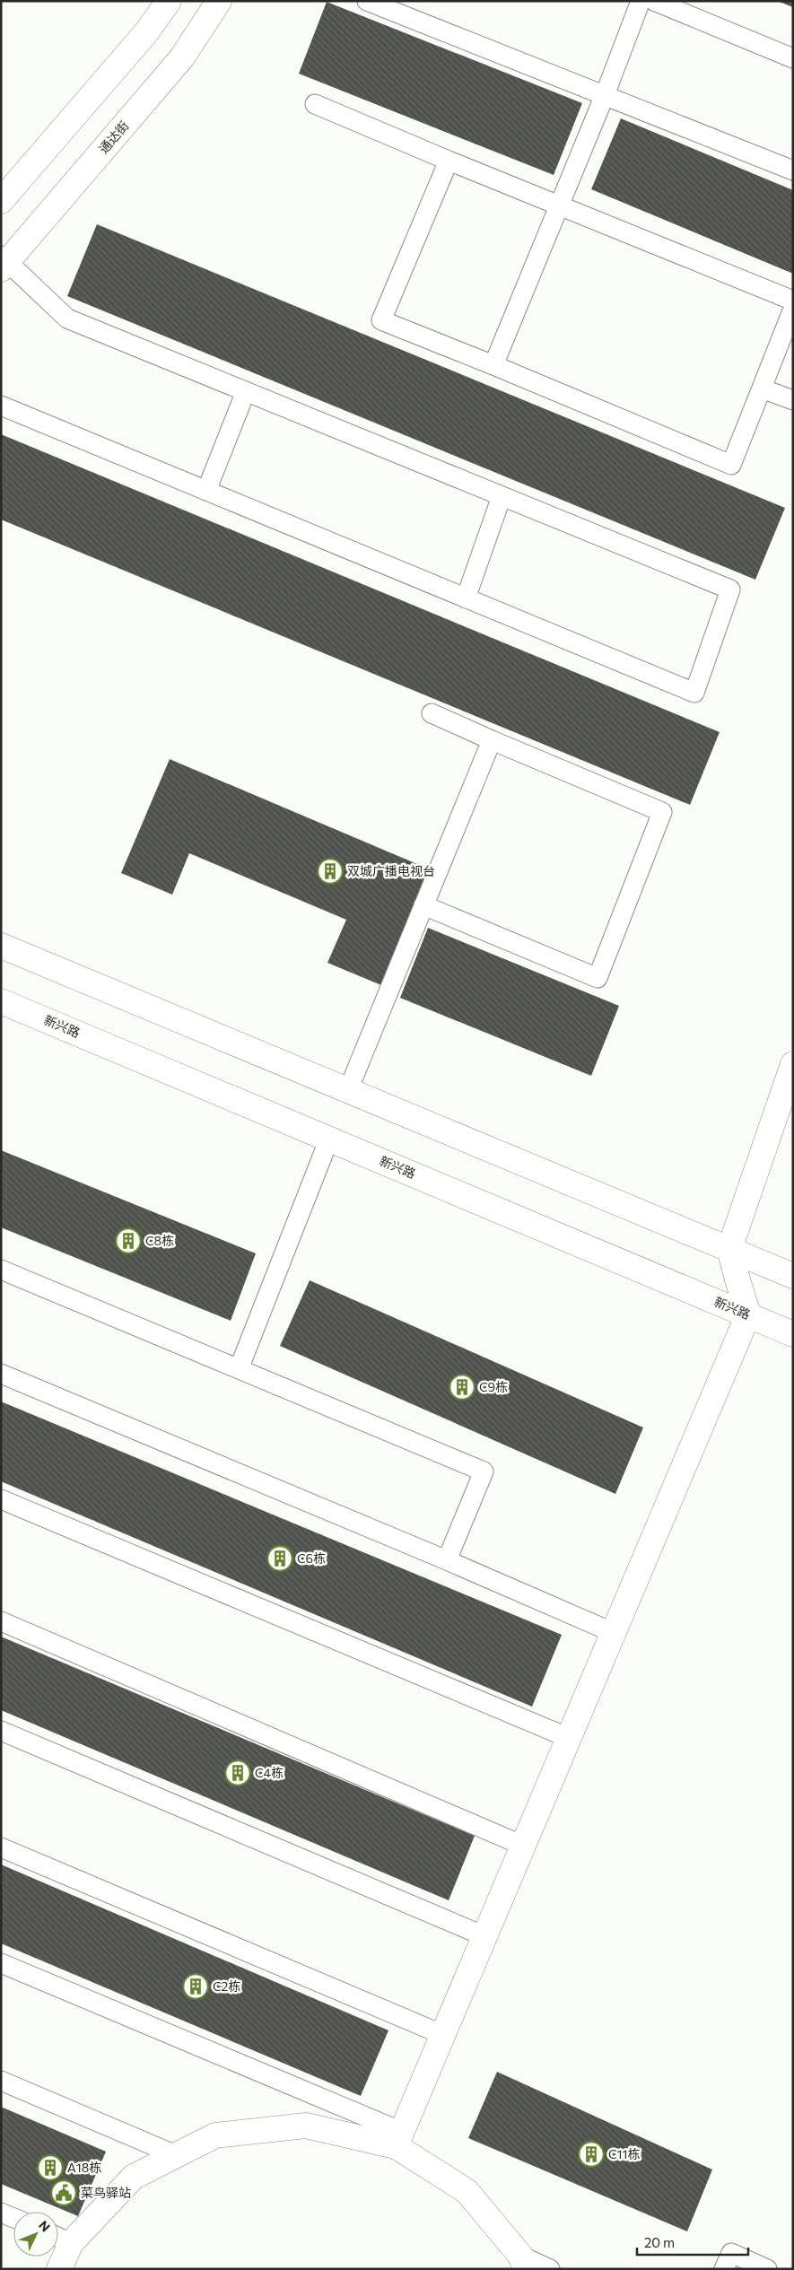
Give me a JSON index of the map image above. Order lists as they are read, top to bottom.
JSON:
{
  "streets": {
    "main road": ["通达街", "新兴路"]
  },
  "places": {
    "building": [
      "双城广播电视台",
      "C8栋",
      "C9栋",
      "C6栋",
      "C4栋",
      "C2栋",
      "C11栋",
      "A18栋"
    ],
    "public building": ["菜鸟驿站"]
  },
  "scale_bar": "20 m",
  "north": "top right"
}
